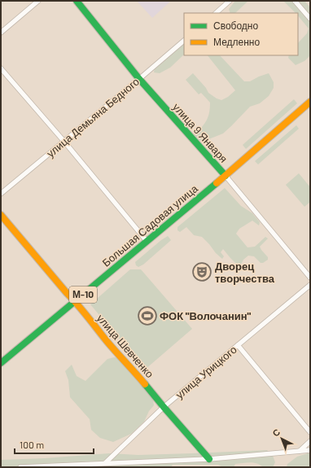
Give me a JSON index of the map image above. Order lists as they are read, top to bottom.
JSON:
{
  "streets": {
    "main road": [
      "улица 9 Января",
      "Большая Садовая улица",
      "М-10",
      "улица Шевченко"
    ],
    "street": ["улица Демьяна Бедного", "улица Урицкого"]
  },
  "crossings": [
    ["улица Демьяна Бедного", "улица 9 Января"],
    ["улица 9 Января", "Большая Садовая улица"],
    ["Большая Садовая улица", "улица Шевченко"],
    ["улица Шевченко", "улица Урицкого"]
  ],
  "places": {
    "theatre": ["Дворец творчества"],
    "sports": ["ФОК \"Волочанин\""]
  },
  "legend": ["Свободно", "Медленно"],
  "scale_bar": "100 m",
  "north": "top left"
}
